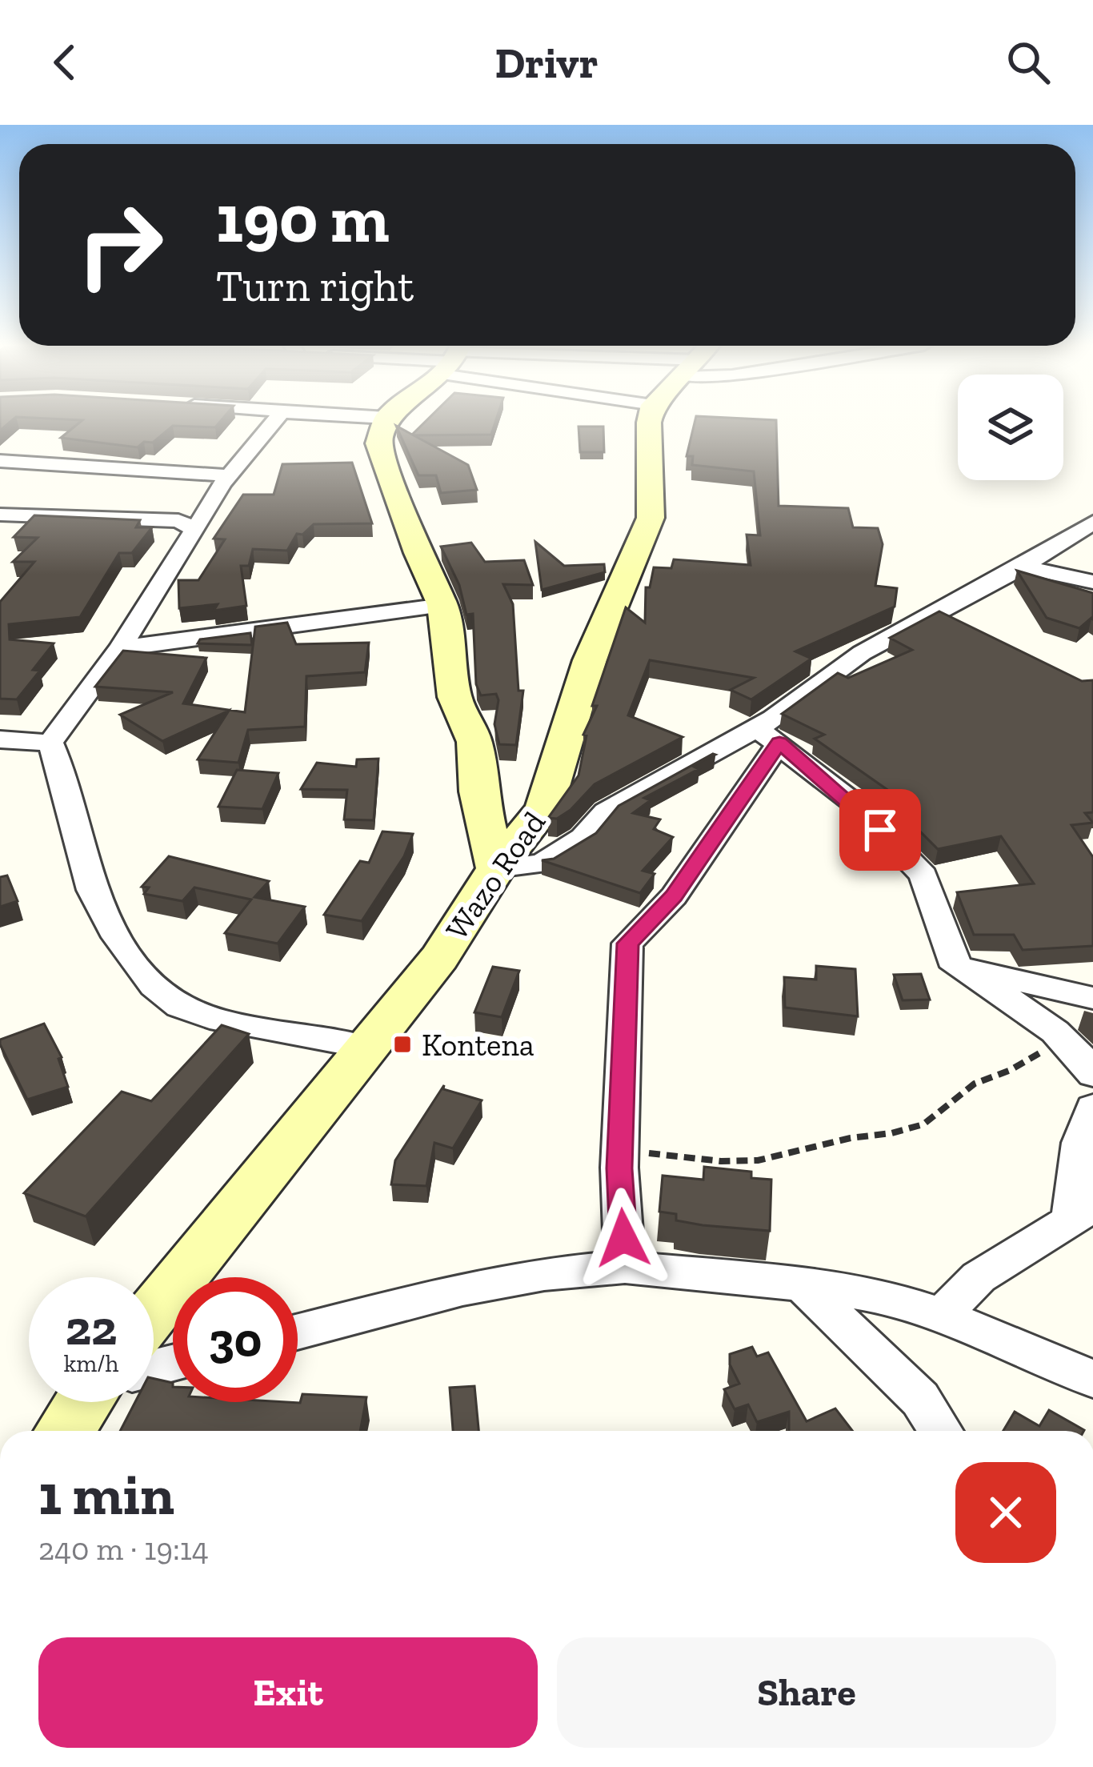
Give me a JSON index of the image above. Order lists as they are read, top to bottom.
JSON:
{
  "streets": {
    "main road": ["Wazo Road"]
  },
  "places": {
    "transit": ["Kontena"]
  },
  "page": {
    "header": "Drivr",
    "turn": ["190 m", "Turn right"],
    "speed": "22 km/h",
    "limit": "30",
    "heading": ["1 min", "240 m · 19:14"],
    "buttons": ["Exit", "Share"]
  }
}
